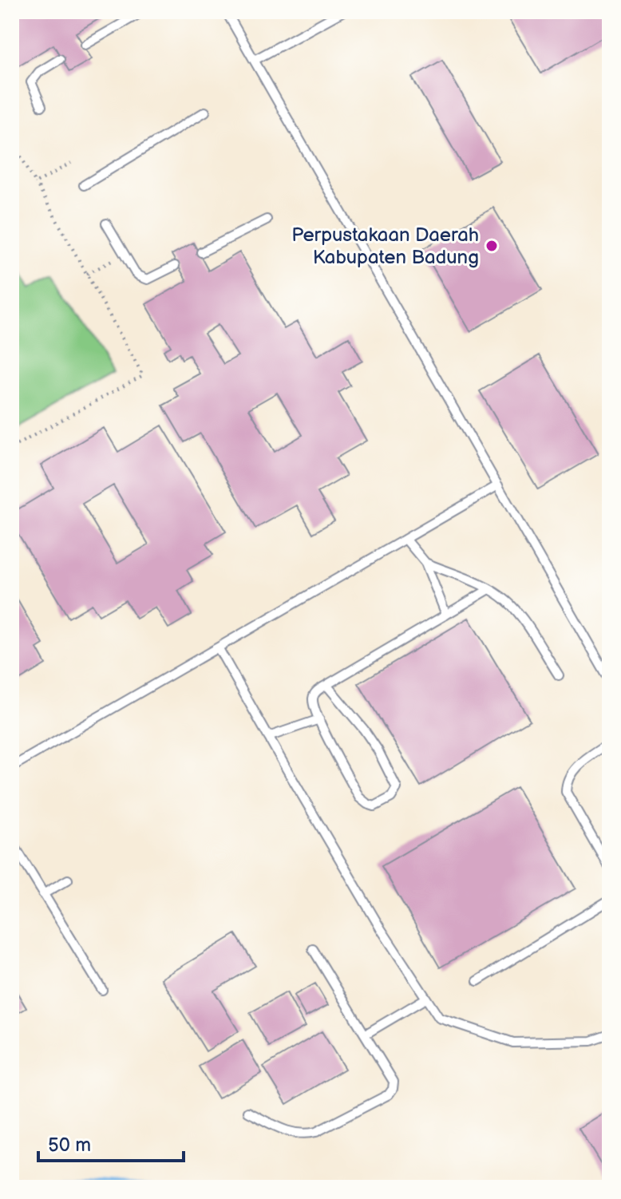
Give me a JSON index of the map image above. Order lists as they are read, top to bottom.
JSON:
{
  "places": ["Perpustakaan Daerah Kabupaten Badung"],
  "scale_bar": "50 m"
}
